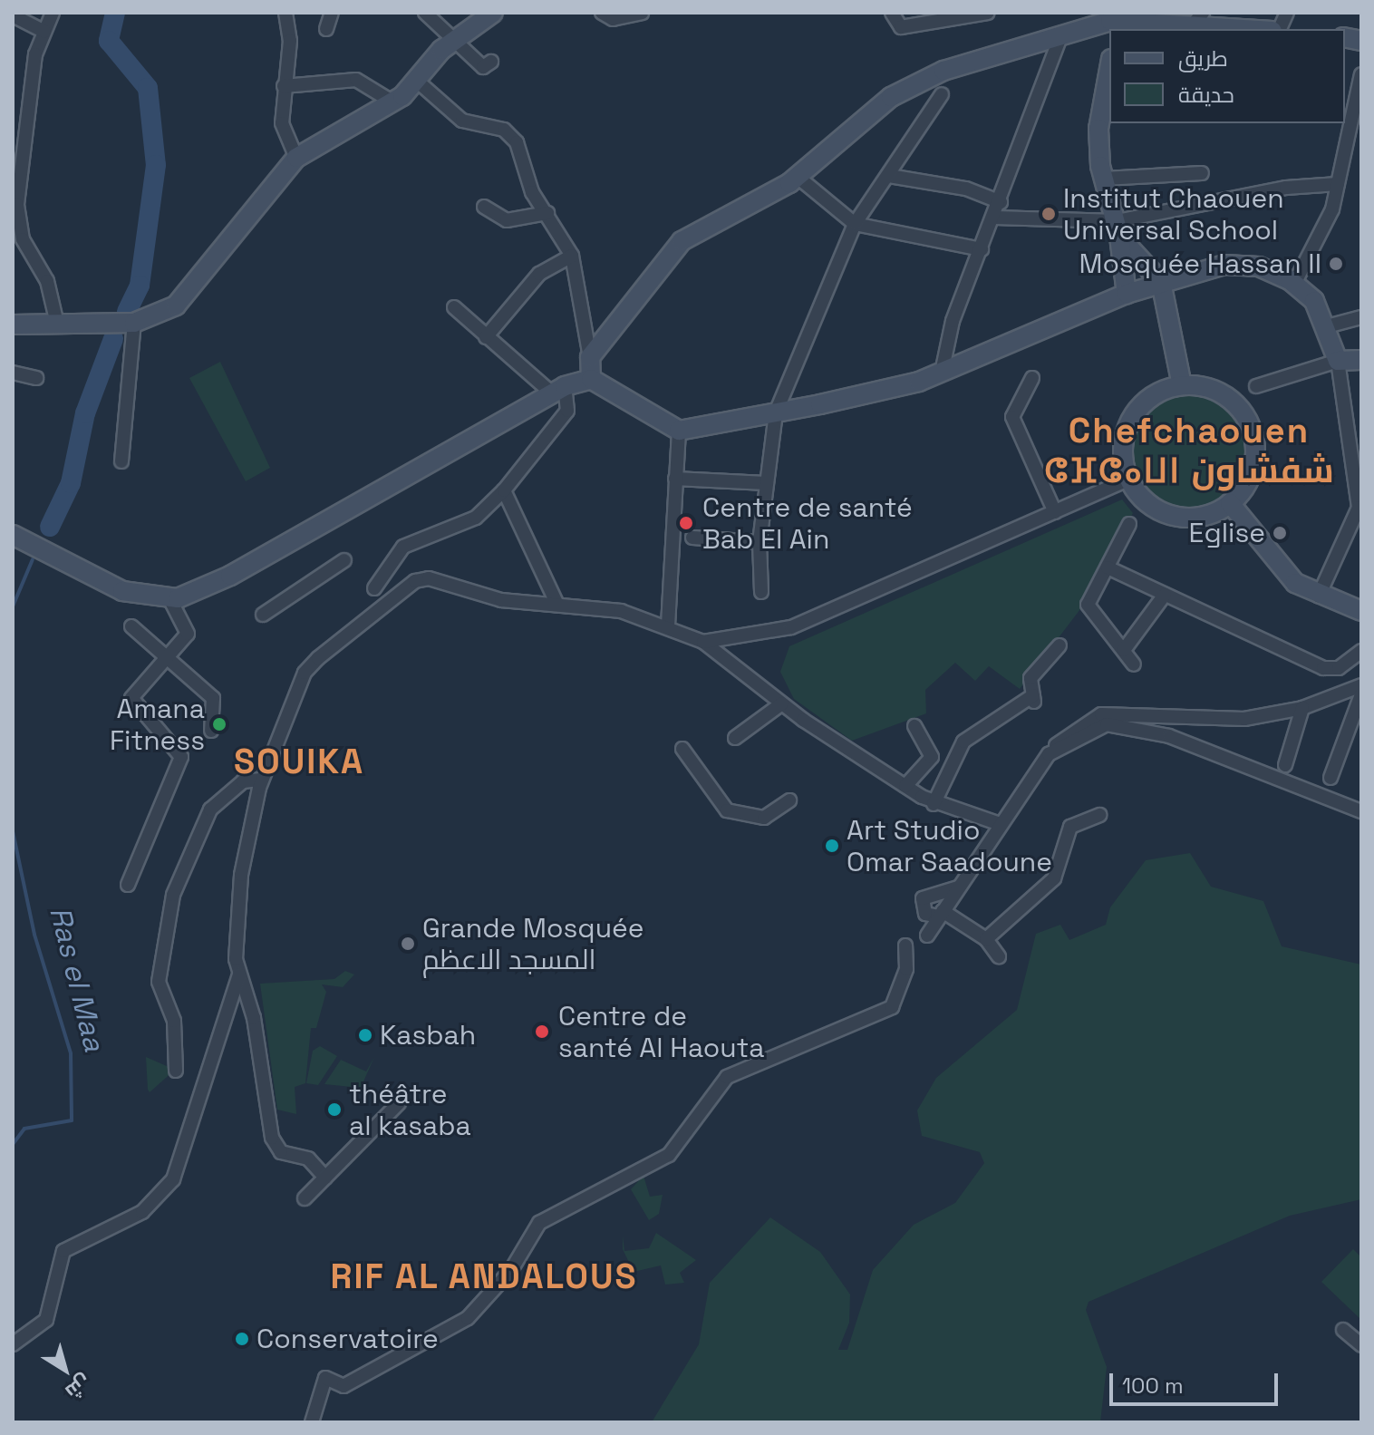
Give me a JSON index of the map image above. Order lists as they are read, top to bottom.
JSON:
{
  "districts": ["Chefchaouen ⵛⴼⵛⴰⵡⵏ شفشاون", "SOUIKA", "RIF AL ANDALOUS"],
  "water": ["Ras el Maa"],
  "places": [
    "Institut Chaouen Universal School",
    "Mosquée Hassan II",
    "Centre de santé Bab El Ain",
    "Eglise",
    "Amana Fitness",
    "Art Studio Omar Saadoune",
    "Grande Mosquée المسجد الاعظم",
    "Centre de santé Al Haouta",
    "Kasbah",
    "théâtre al kasaba",
    "Conservatoire"
  ],
  "legend": ["طريق", "حديقة"],
  "scale_bar": "100 m",
  "north": "bottom right"
}
